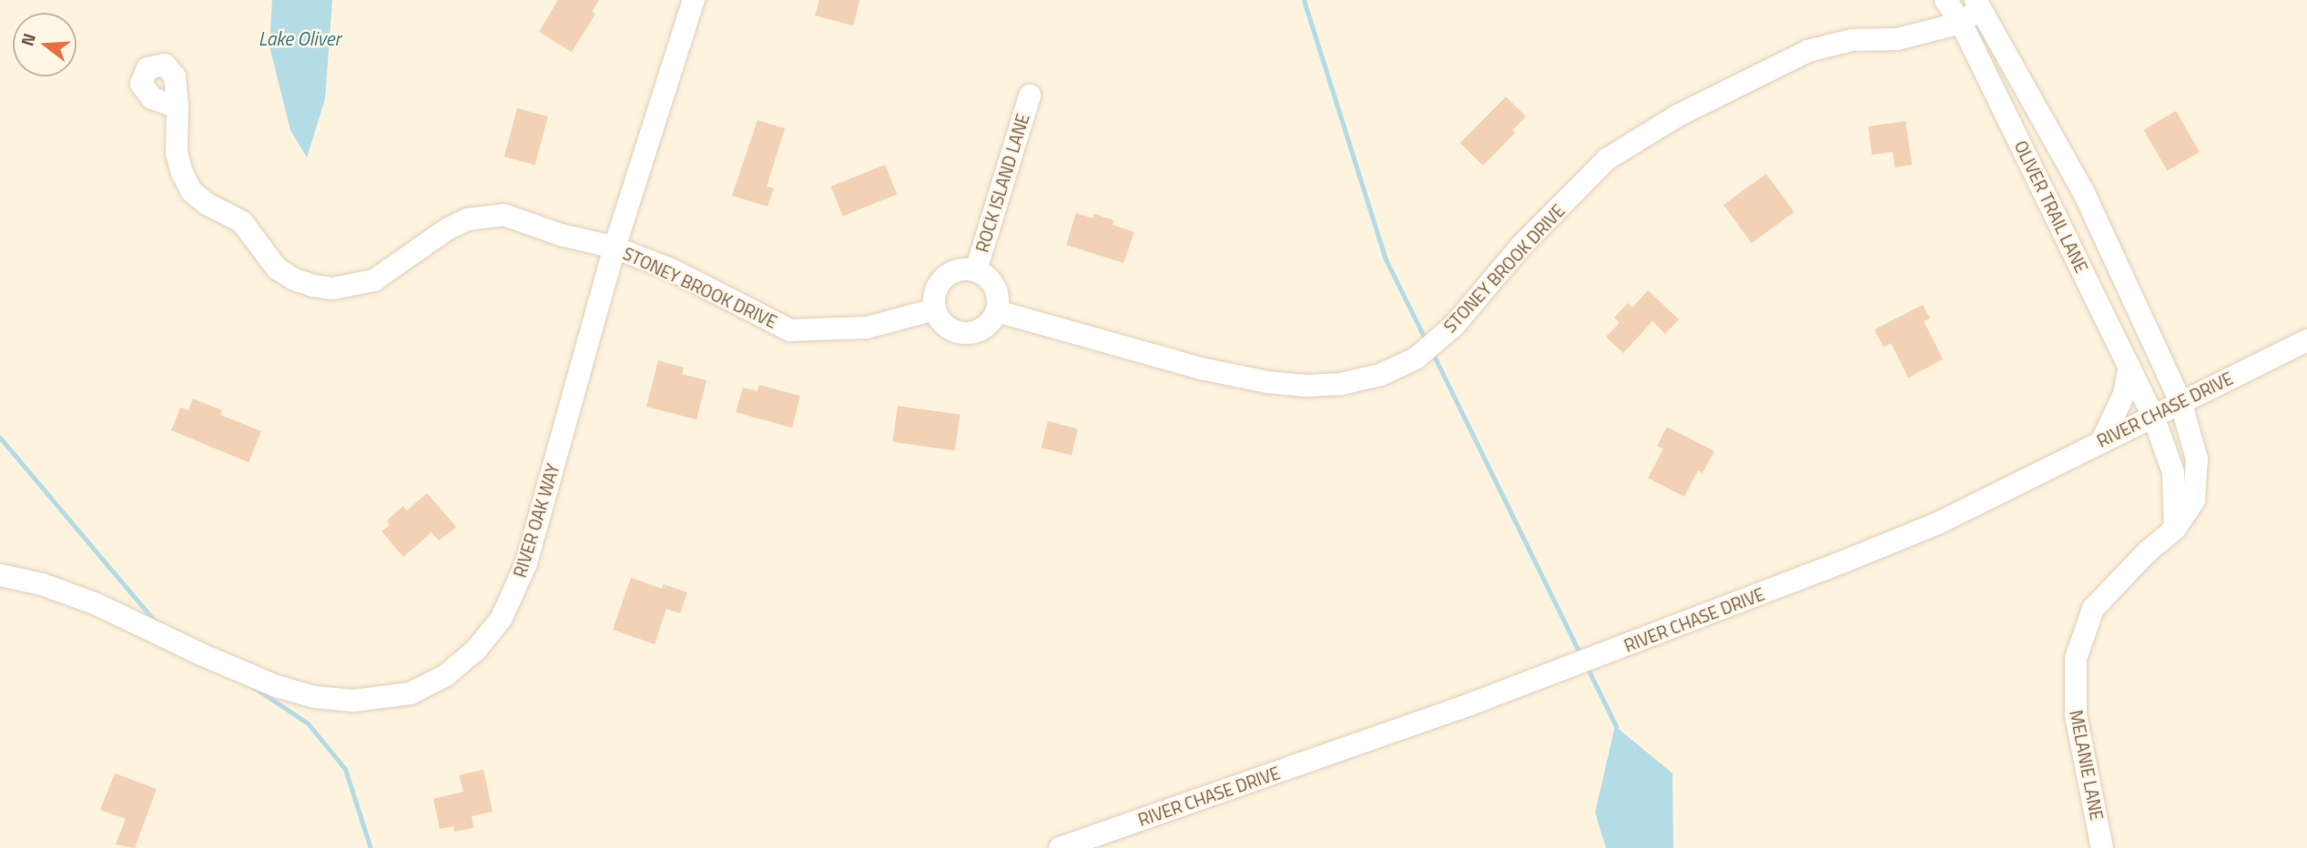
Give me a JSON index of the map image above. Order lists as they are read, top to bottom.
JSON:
{
  "streets": {
    "street": [
      "ROCK ISLAND LANE",
      "OLIVER TRAIL LANE",
      "STONEY BROOK DRIVE",
      "RIVER CHASE DRIVE",
      "RIVER OAK WAY",
      "MELANIE LANE"
    ]
  },
  "crossings": [
    ["ROCK ISLAND LANE", "STONEY BROOK DRIVE"],
    ["OLIVER TRAIL LANE", "STONEY BROOK DRIVE"],
    ["OLIVER TRAIL LANE", "RIVER CHASE DRIVE"],
    ["OLIVER TRAIL LANE", "MELANIE LANE"],
    ["STONEY BROOK DRIVE", "RIVER OAK WAY"],
    ["RIVER CHASE DRIVE", "MELANIE LANE"]
  ],
  "water": ["Lake Oliver"],
  "north": "left"
}
